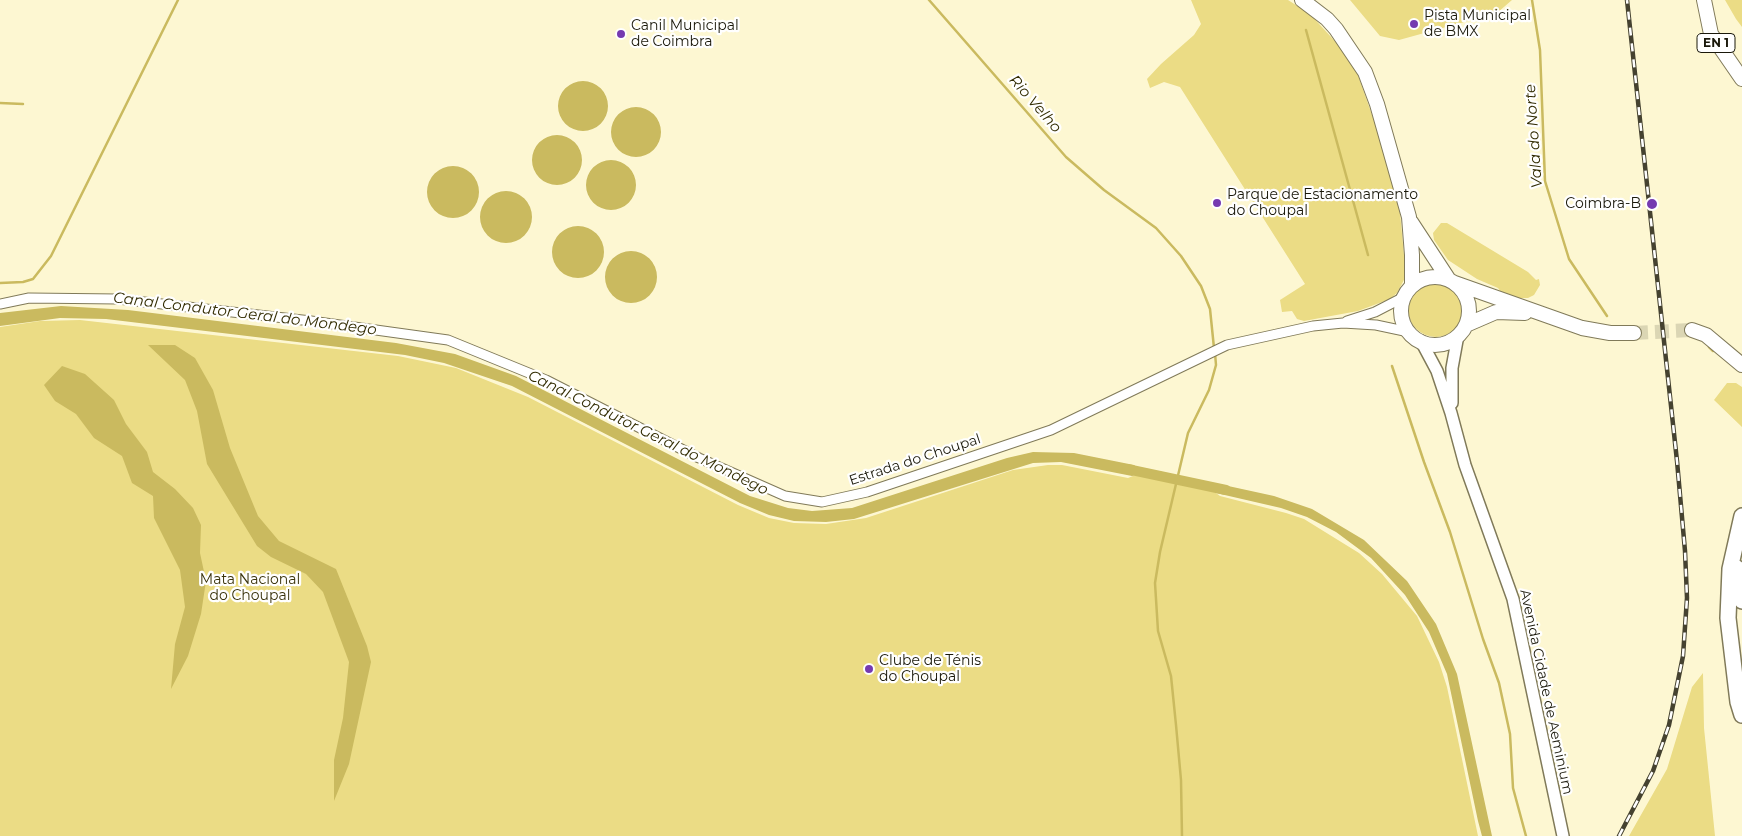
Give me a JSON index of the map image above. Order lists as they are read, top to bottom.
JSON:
{
  "streets": {
    "main road": ["EN 1"],
    "street": ["Estrada do Choupal", "Avenida Cidade de Aeminium"]
  },
  "crossings": [
    ["Estrada do Choupal", "Avenida Cidade de Aeminium"]
  ],
  "water": ["Rio Velho", "Vala do Norte", "Canal Condutor Geral do Mondego"],
  "parks": ["Mata Nacional do Choupal"],
  "places": [
    "Pista Municipal de BMX",
    "Canil Municipal de Coimbra",
    "Parque de Estacionamento do Choupal",
    "Coimbra-B",
    "Clube de Ténis do Choupal"
  ]
}
